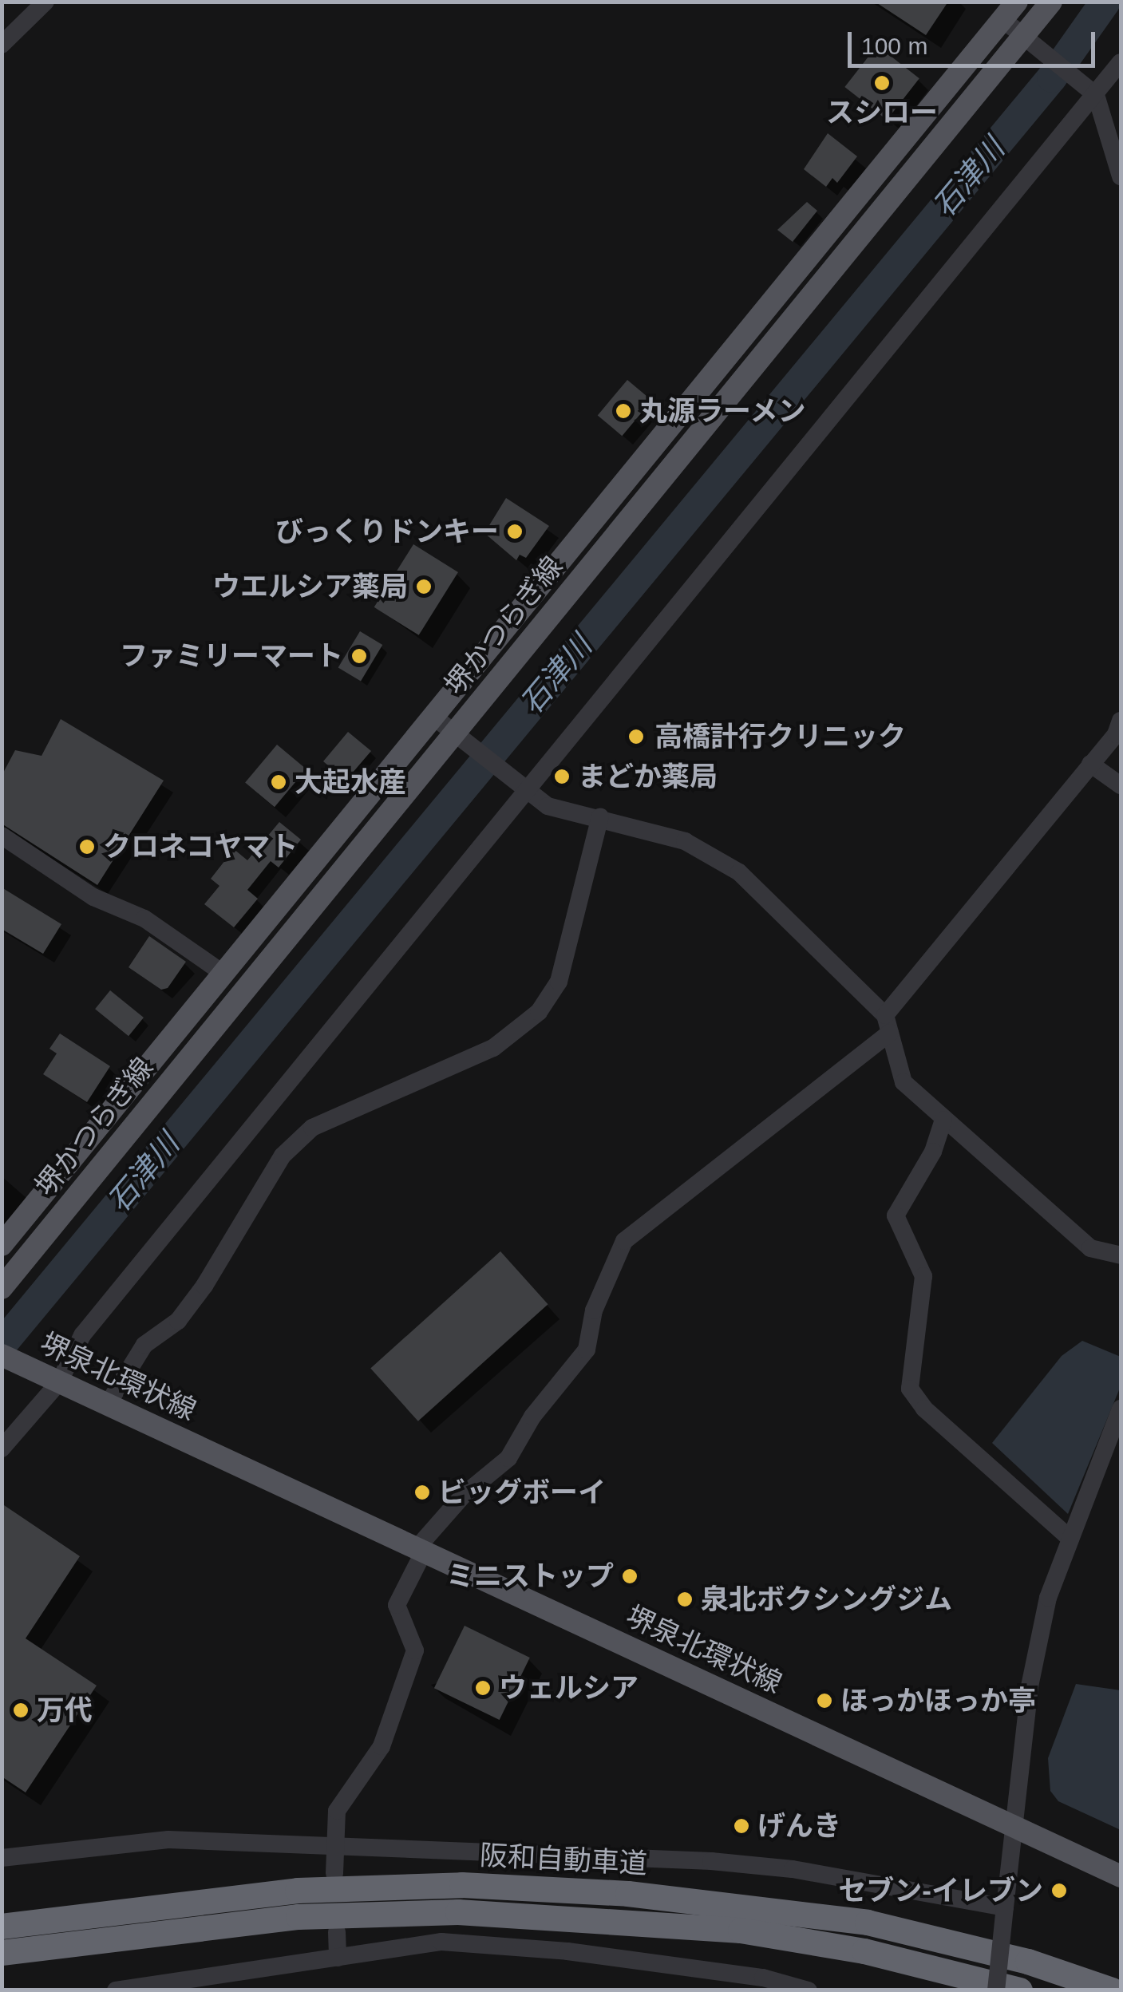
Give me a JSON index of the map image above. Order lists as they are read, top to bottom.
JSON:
{
  "streets": {
    "highway": ["阪和自動車道"],
    "main road": ["堺かつらぎ線", "堺泉北環状線"]
  },
  "water": ["石津川"],
  "places": [
    "スシロー",
    "丸源ラーメン",
    "びっくりドンキー",
    "ウエルシア薬局",
    "ファミリーマート",
    "高橋計行クリニック",
    "まどか薬局",
    "大起水産",
    "クロネコヤマト",
    "ビッグボーイ",
    "ミニストップ",
    "泉北ボクシングジム",
    "ウェルシア",
    "ほっかほっか亭",
    "万代",
    "げんき",
    "セブン-イレブン"
  ],
  "scale_bar": "100 m"
}
